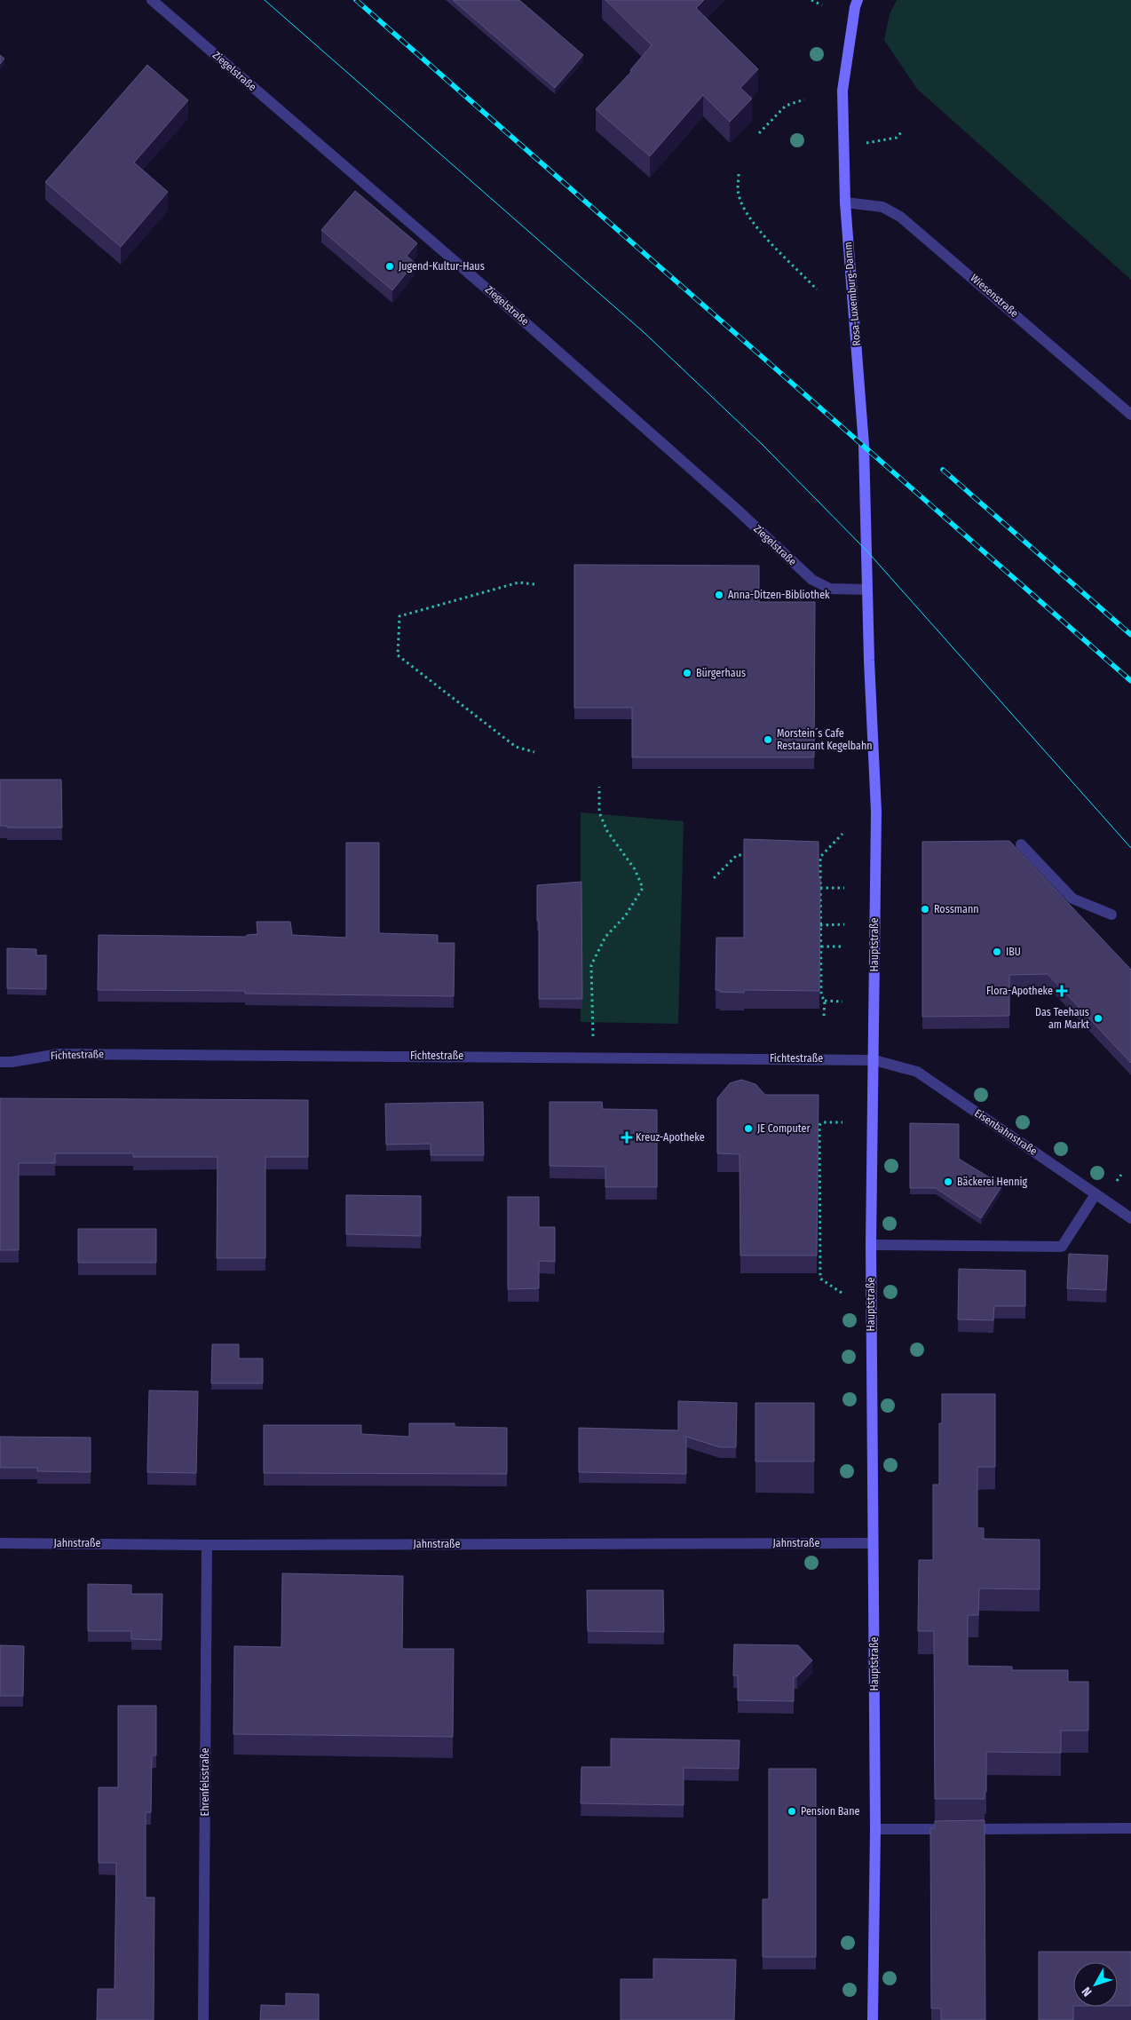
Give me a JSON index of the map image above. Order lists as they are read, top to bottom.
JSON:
{
  "streets": {
    "main road": ["Rosa-Luxemburg-Damm", "Hauptstraße"],
    "street": [
      "Ziegelstraße",
      "Wiesenstraße",
      "Fichtestraße",
      "Eisenbahnstraße",
      "Jahnstraße",
      "Ehrenfelsstraße"
    ]
  },
  "crossings": [
    ["Ziegelstraße", "Rosa-Luxemburg-Damm"],
    ["Ziegelstraße", "Hauptstraße"],
    ["Rosa-Luxemburg-Damm", "Wiesenstraße"],
    ["Rosa-Luxemburg-Damm", "Hauptstraße"],
    ["Hauptstraße", "Fichtestraße"],
    ["Hauptstraße", "Eisenbahnstraße"],
    ["Hauptstraße", "Jahnstraße"],
    ["Fichtestraße", "Eisenbahnstraße"],
    ["Jahnstraße", "Ehrenfelsstraße"]
  ],
  "places": {
    "other": [
      "Jugend-Kultur-Haus",
      "Anna-Ditzen-Bibliothek",
      "Bürgerhaus",
      "Morstein´s Cafe Restaurant Kegelbahn",
      "Rossmann",
      "IBU",
      "Das Teehaus am Markt",
      "JE Computer",
      "Bäckerei Hennig",
      "Pension Bane"
    ],
    "health": ["Flora-Apotheke", "Kreuz-Apotheke"]
  },
  "north": "bottom left"
}
